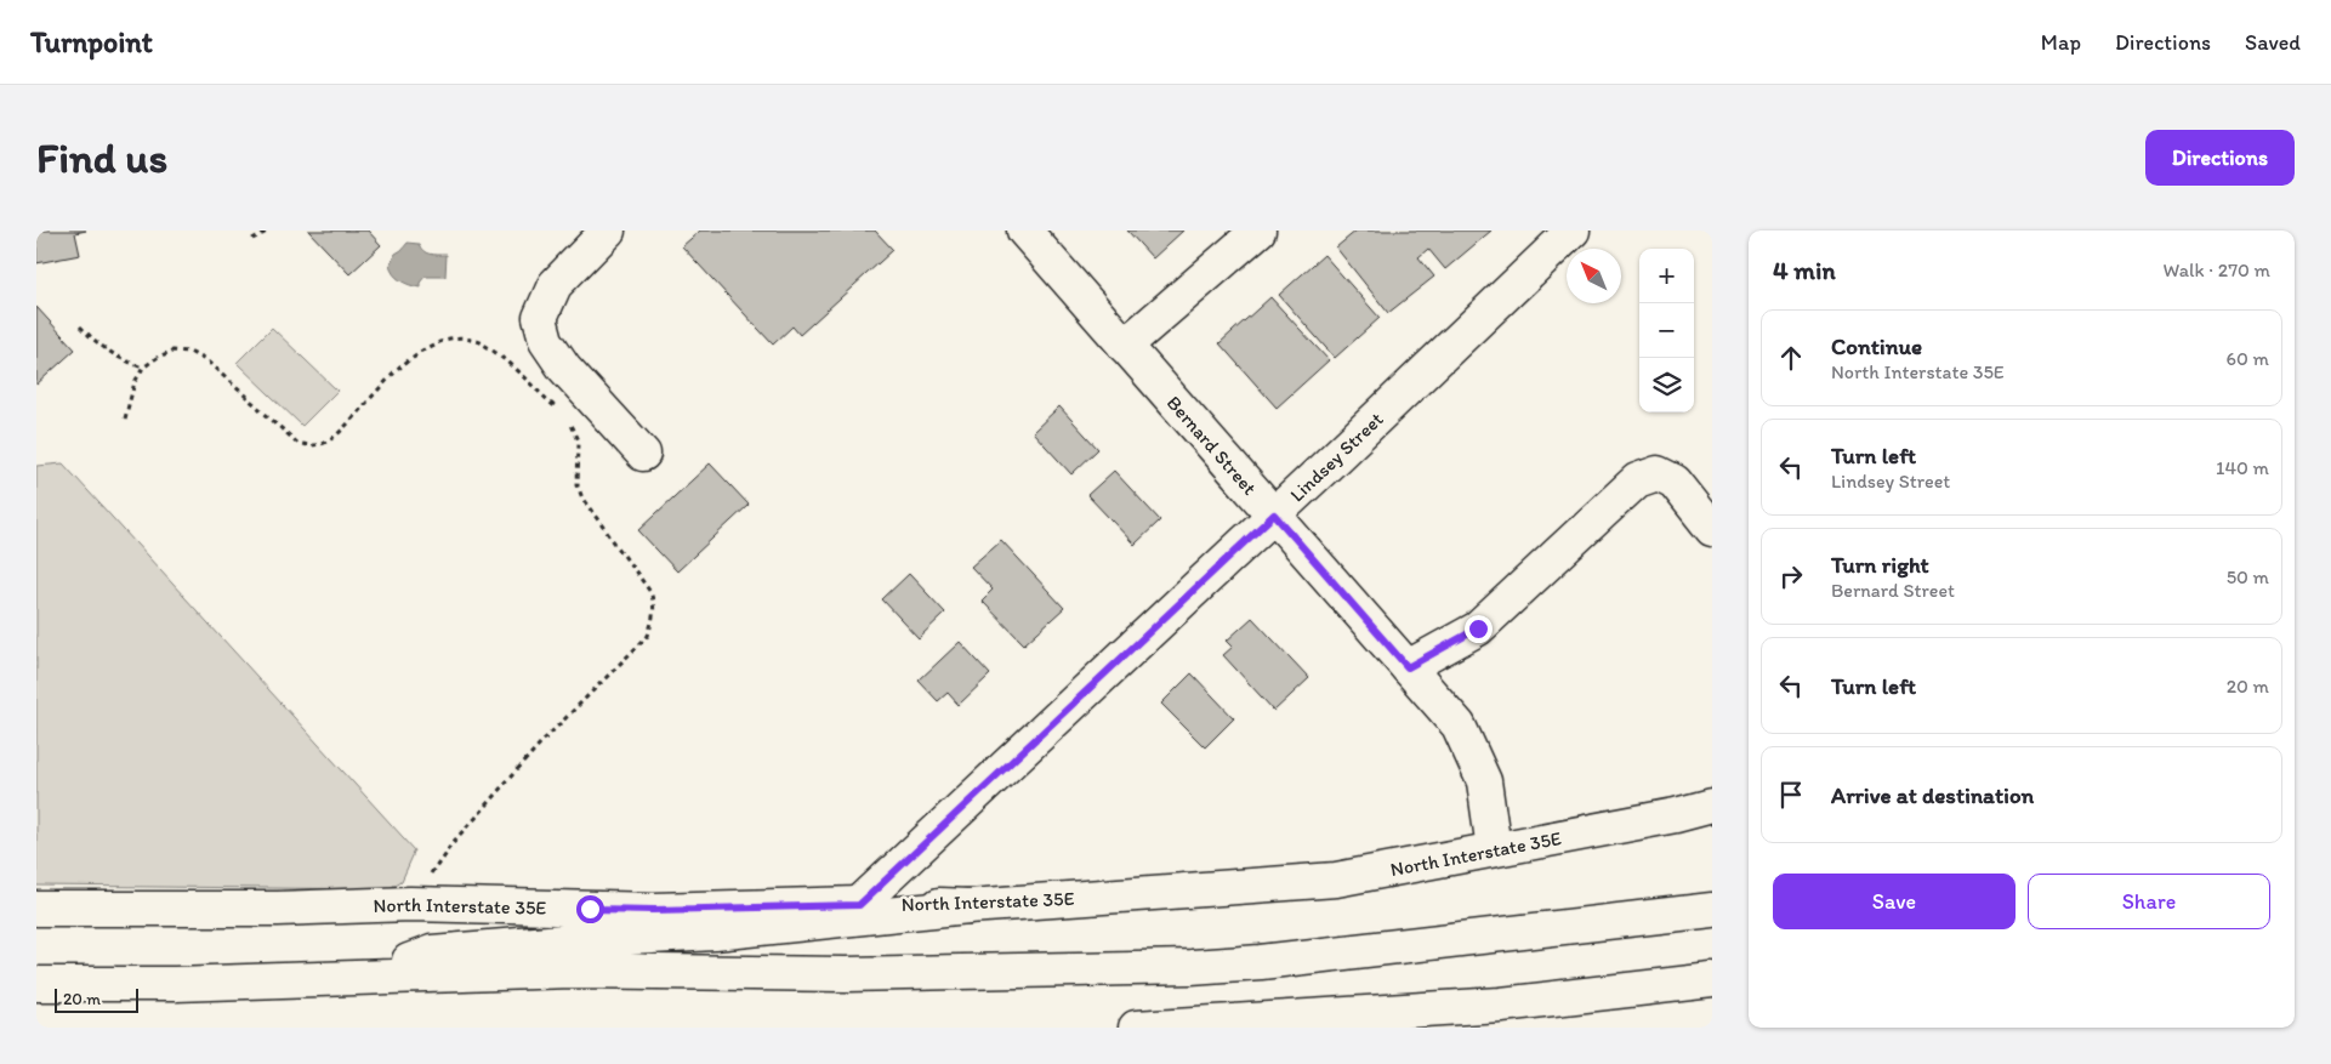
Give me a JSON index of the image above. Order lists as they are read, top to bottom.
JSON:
{
  "streets": {
    "main road": ["Bernard Street", "Lindsey Street", "North Interstate 35E"]
  },
  "crossings": [
    ["Bernard Street", "Lindsey Street"],
    ["Bernard Street", "North Interstate 35E"],
    ["Lindsey Street", "North Interstate 35E"]
  ],
  "scale_bar": "20 m",
  "north": "top left",
  "page": {
    "header": "Turnpoint",
    "nav": ["Map", "Directions", "Saved"],
    "buttons": [
      "Directions",
      ["Save", "Share"]
    ],
    "title": "Find us",
    "heading": ["4 min", "Walk · 270 m"],
    "map_buttons": ["+", "−"],
    "list": [
      ["Continue", "North Interstate 35E", "60 m"],
      ["Turn left", "Lindsey Street", "140 m"],
      ["Turn right", "Bernard Street", "50 m"],
      ["Turn left", "20 m"],
      "Arrive at destination"
    ],
    "scale": "20 m"
  }
}
